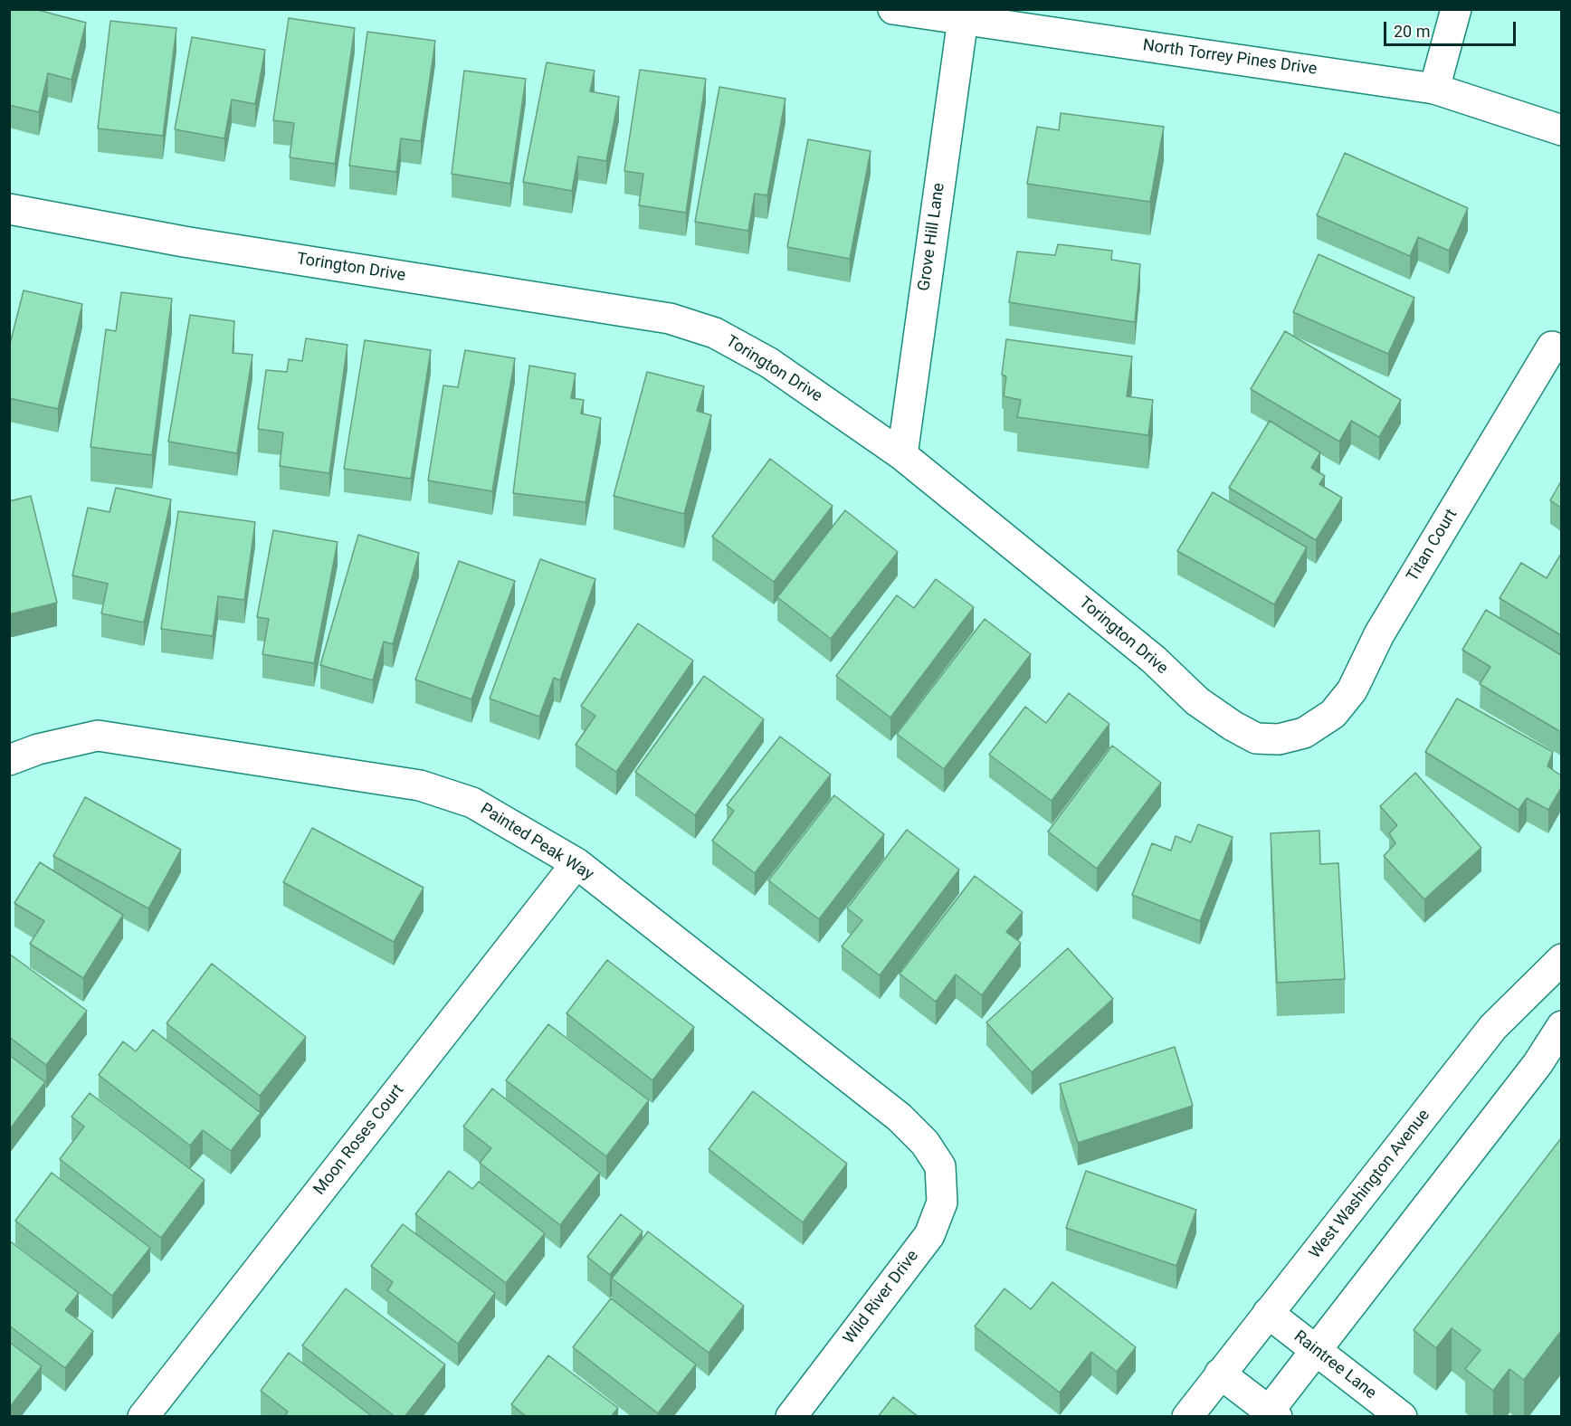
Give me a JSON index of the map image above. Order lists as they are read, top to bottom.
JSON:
{
  "streets": {
    "street": [
      "North Torrey Pines Drive",
      "Grove Hill Lane",
      "Torington Drive",
      "Titan Court",
      "Painted Peak Way",
      "Moon Roses Court",
      "West Washington Avenue",
      "Wild River Drive",
      "Raintree Lane"
    ]
  },
  "crossings": [
    ["North Torrey Pines Drive", "Grove Hill Lane"],
    ["Grove Hill Lane", "Torington Drive"],
    ["Torington Drive", "Titan Court"],
    ["Painted Peak Way", "Moon Roses Court"],
    ["Painted Peak Way", "Wild River Drive"],
    ["West Washington Avenue", "Raintree Lane"]
  ],
  "scale_bar": "20 m"
}
